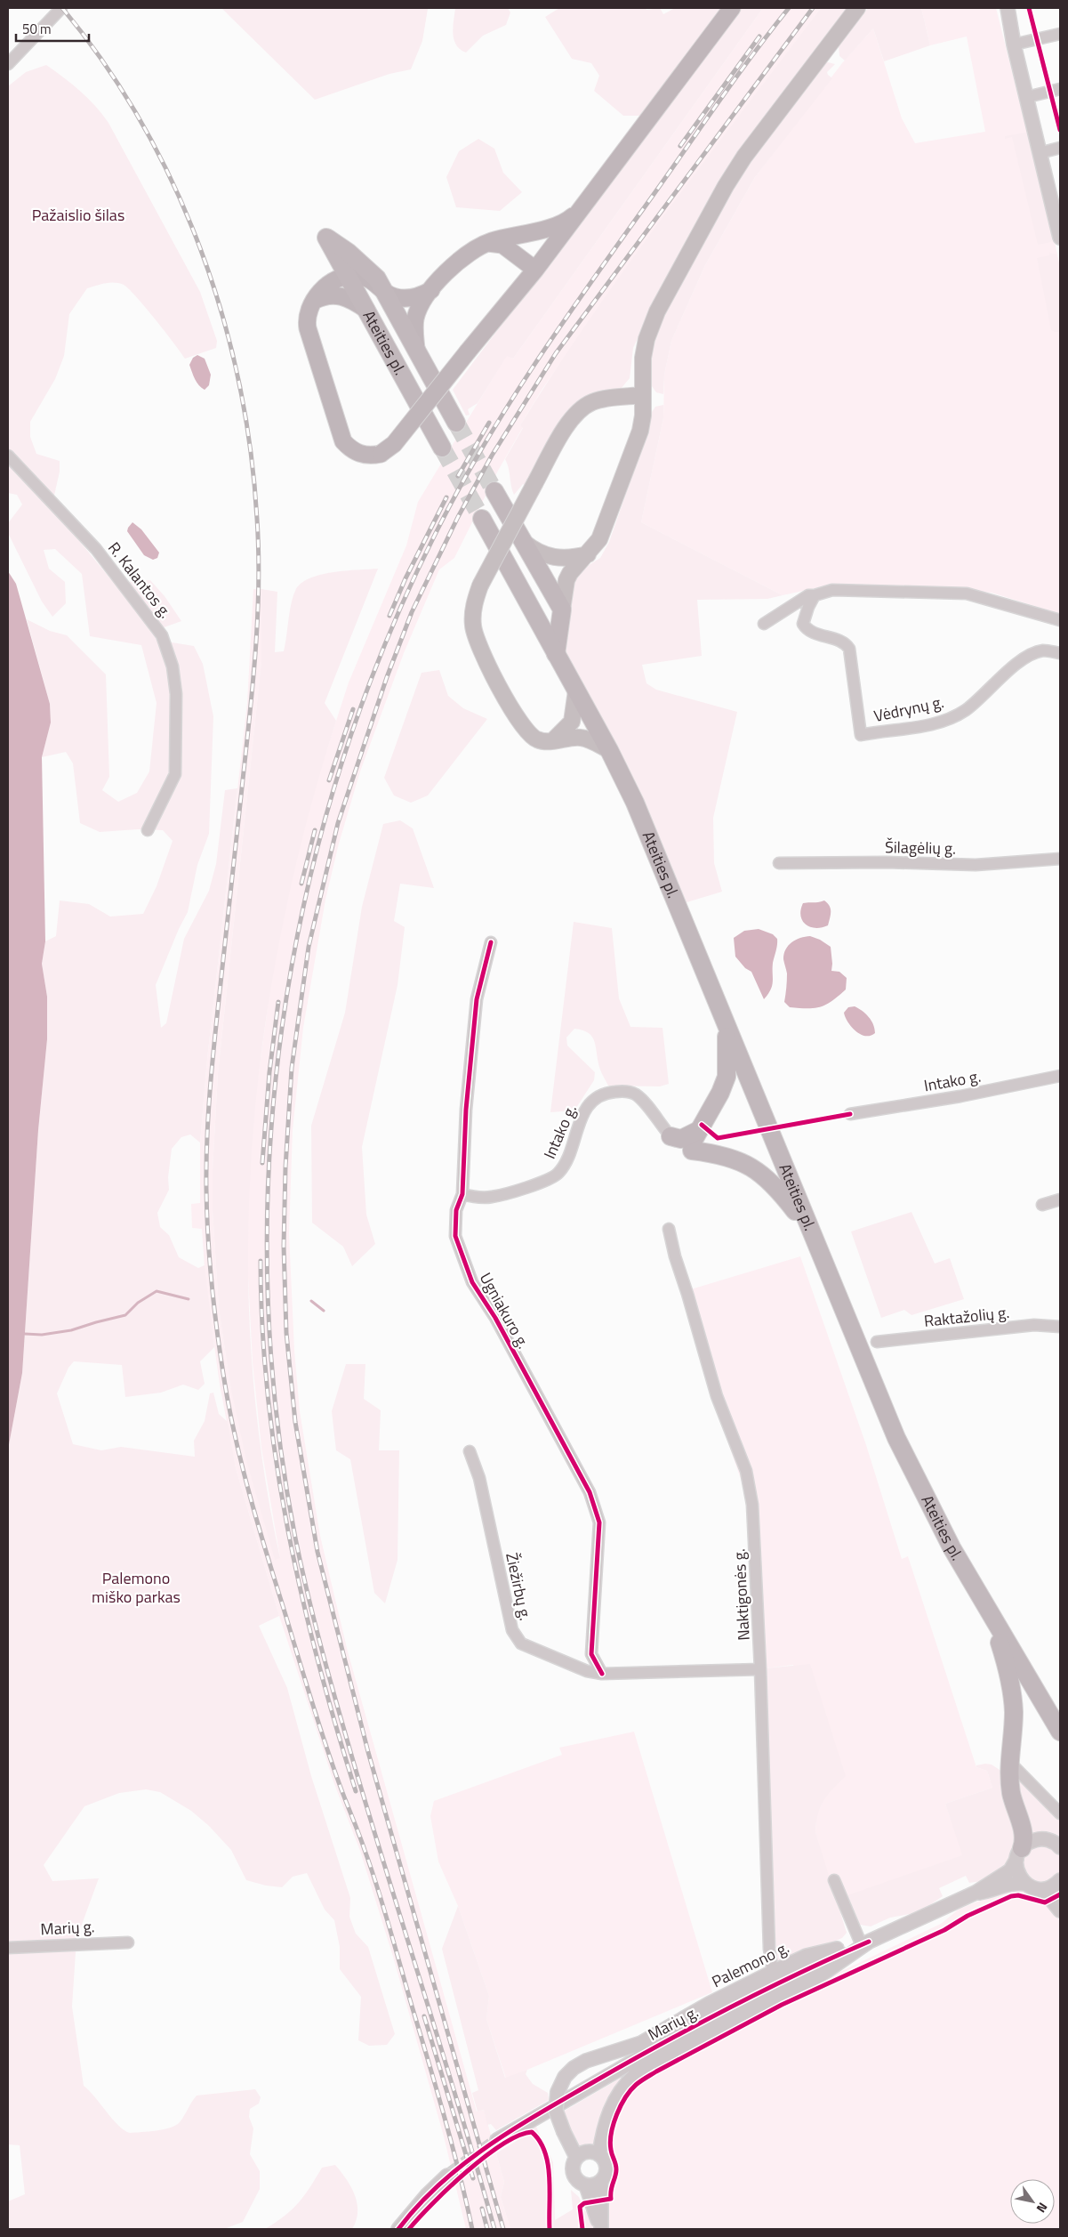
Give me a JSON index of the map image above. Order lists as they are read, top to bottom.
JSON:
{
  "streets": {
    "highway": ["Ateities pl."],
    "street": [
      "R. Kalantos g.",
      "Vėdrynų g.",
      "Šilagėlių g.",
      "Intako g.",
      "Ugniakuro g.",
      "Raktažolių g.",
      "Žiežirbų g.",
      "Naktigonės g.",
      "Marių g.",
      "Palemono g."
    ]
  },
  "crossings": [
    ["Intako g.", "Ugniakuro g."],
    ["Ugniakuro g.", "Žiežirbų g."],
    ["Žiežirbų g.", "Naktigonės g."],
    ["Naktigonės g.", "Palemono g."],
    ["Marių g.", "Palemono g."]
  ],
  "parks": ["Pažaislio šilas", "Palemono miško parkas"],
  "scale_bar": "50 m",
  "north": "bottom right"
}
